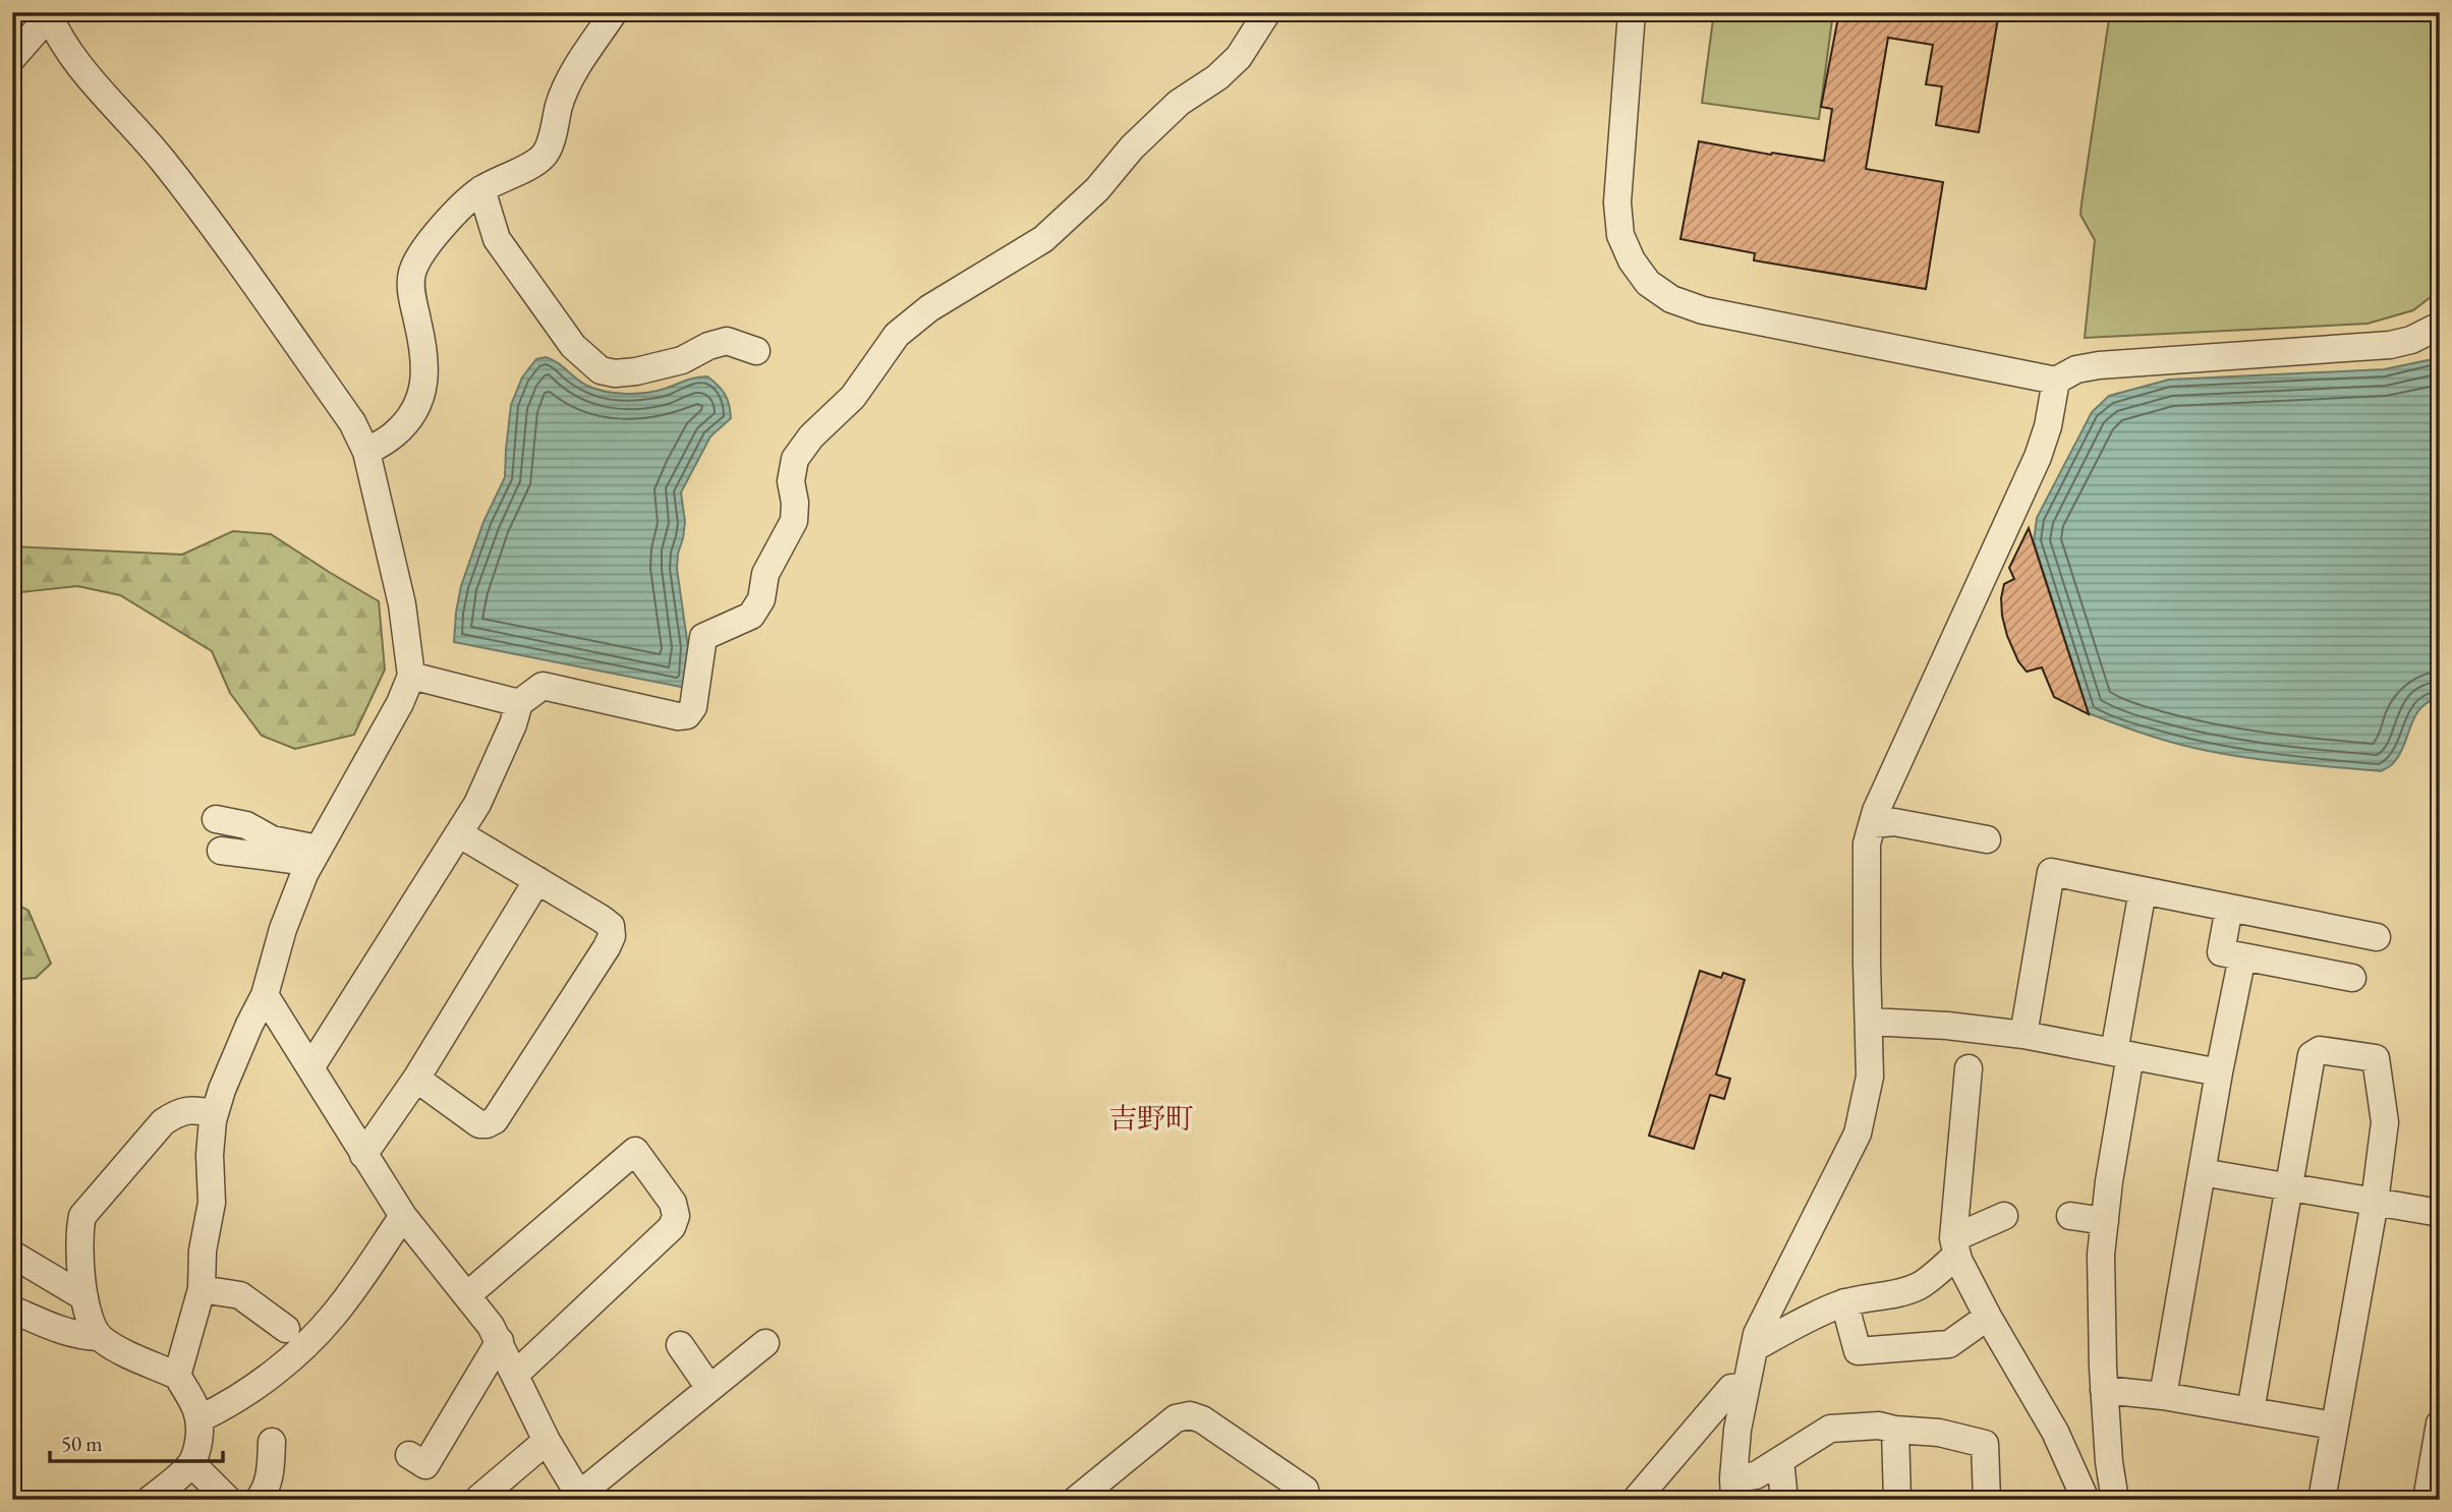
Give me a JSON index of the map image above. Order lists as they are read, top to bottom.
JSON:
{
  "districts": ["吉野町"],
  "scale_bar": "50 m"
}
